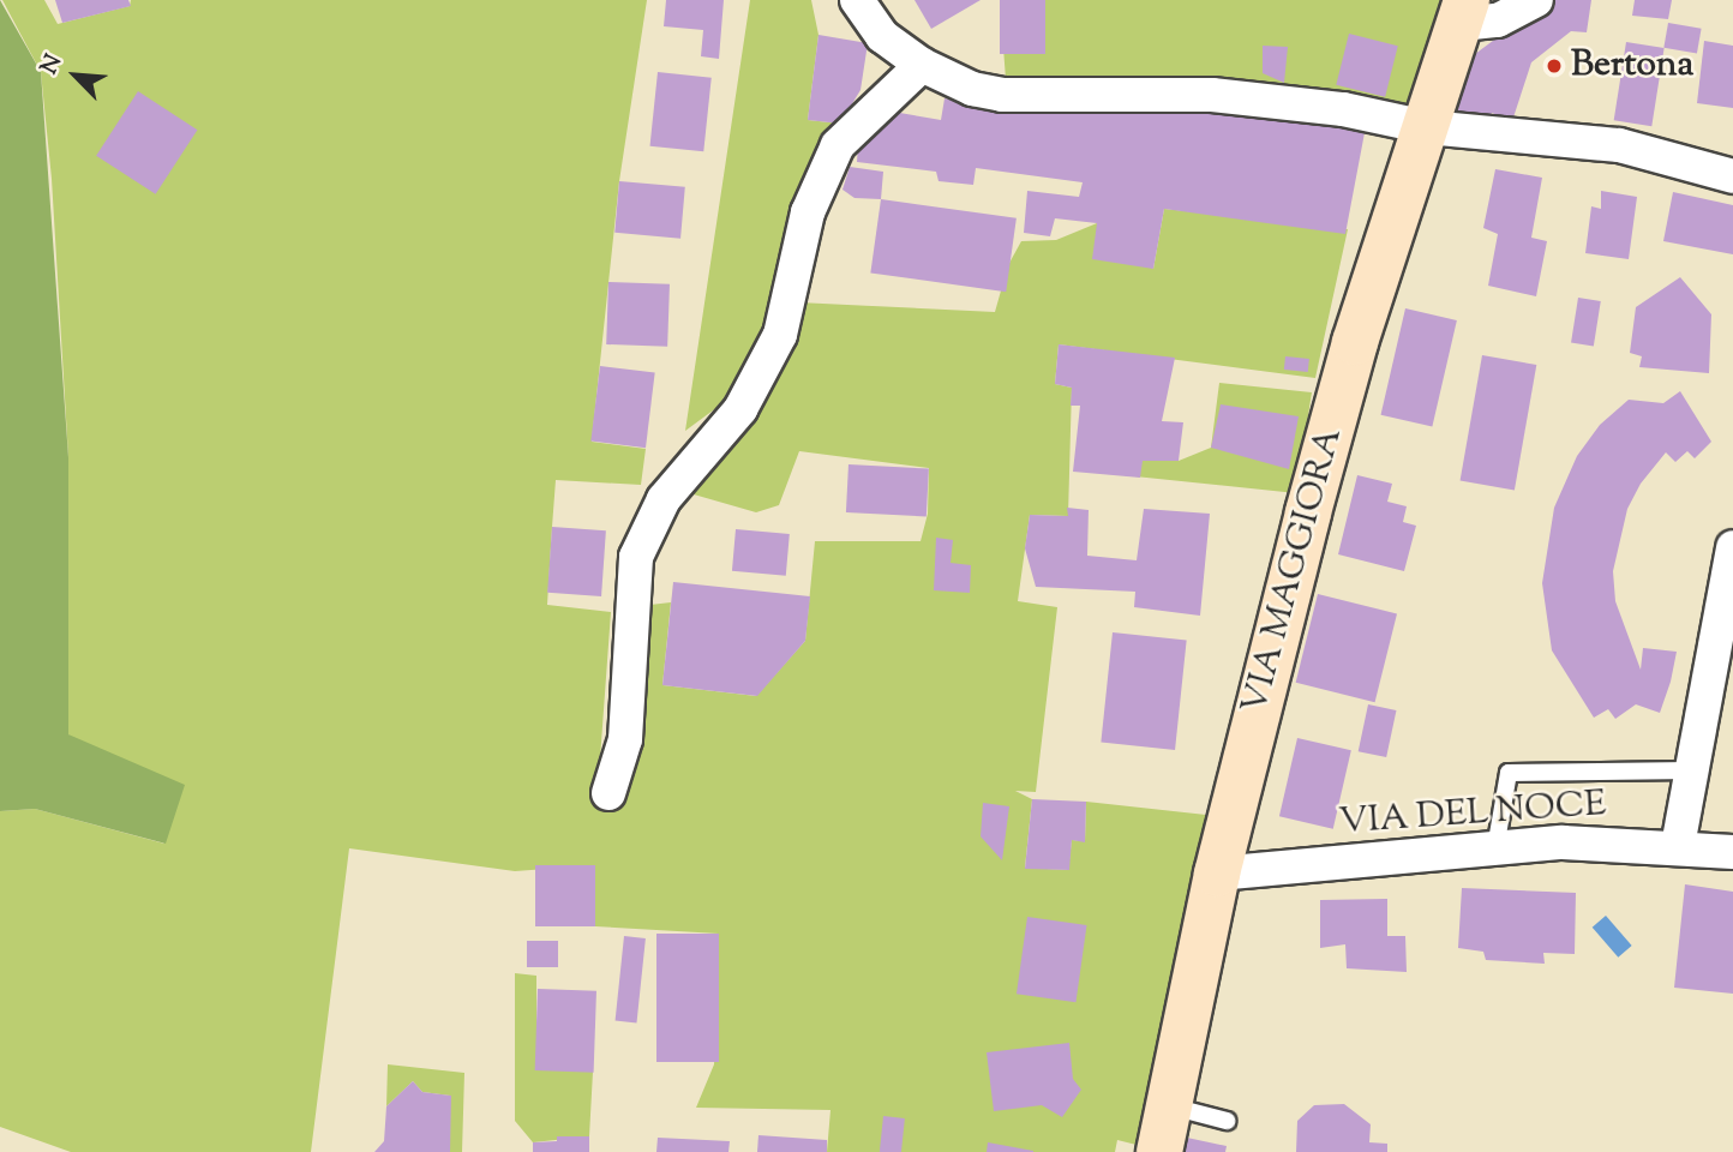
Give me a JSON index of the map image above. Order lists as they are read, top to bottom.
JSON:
{
  "streets": {
    "street": ["VIA MAGGIORA", "VIA DEL NOCE"]
  },
  "crossings": [
    ["VIA MAGGIORA", "VIA DEL NOCE"]
  ],
  "places": ["Bertona"],
  "north": "top left"
}
